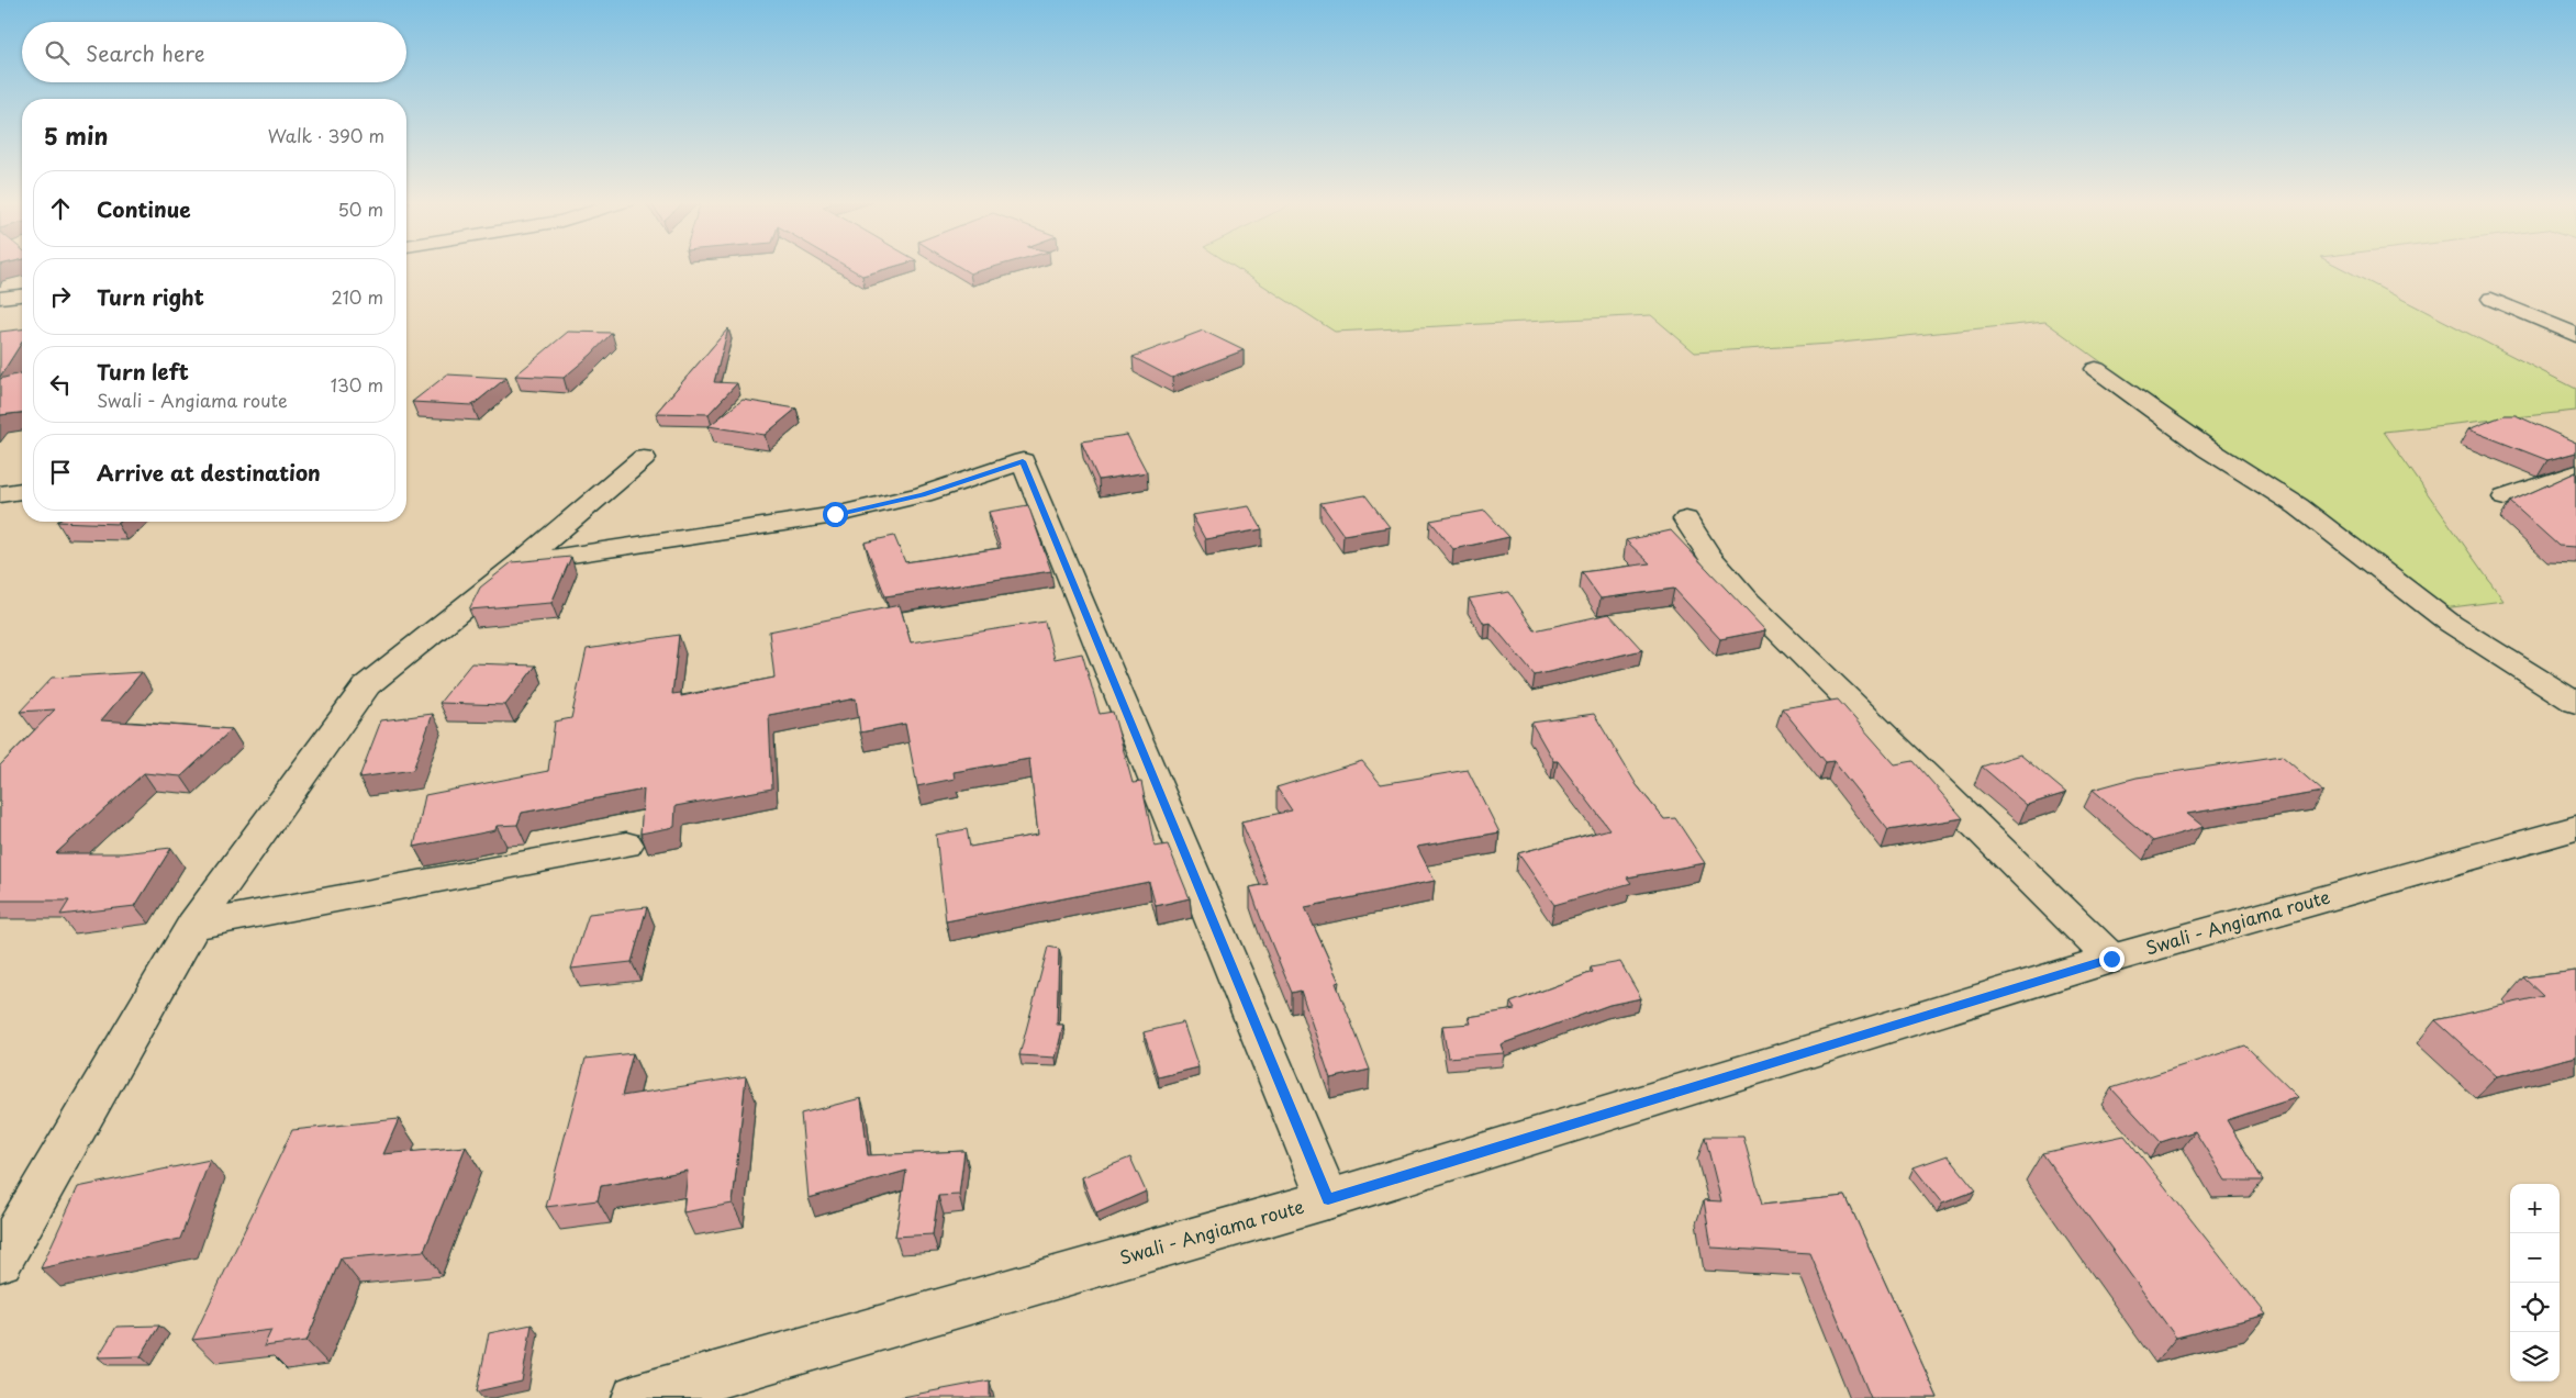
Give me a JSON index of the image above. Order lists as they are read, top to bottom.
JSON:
{
  "streets": {
    "street": ["Swali - Angiama route"]
  },
  "page": {
    "search": "Search here",
    "heading": ["5 min", "Walk · 390 m"],
    "list": [
      ["Continue", "50 m"],
      ["Turn right", "210 m"],
      ["Turn left", "Swali - Angiama route", "130 m"],
      "Arrive at destination"
    ],
    "map_buttons": ["+", "−"]
  }
}
